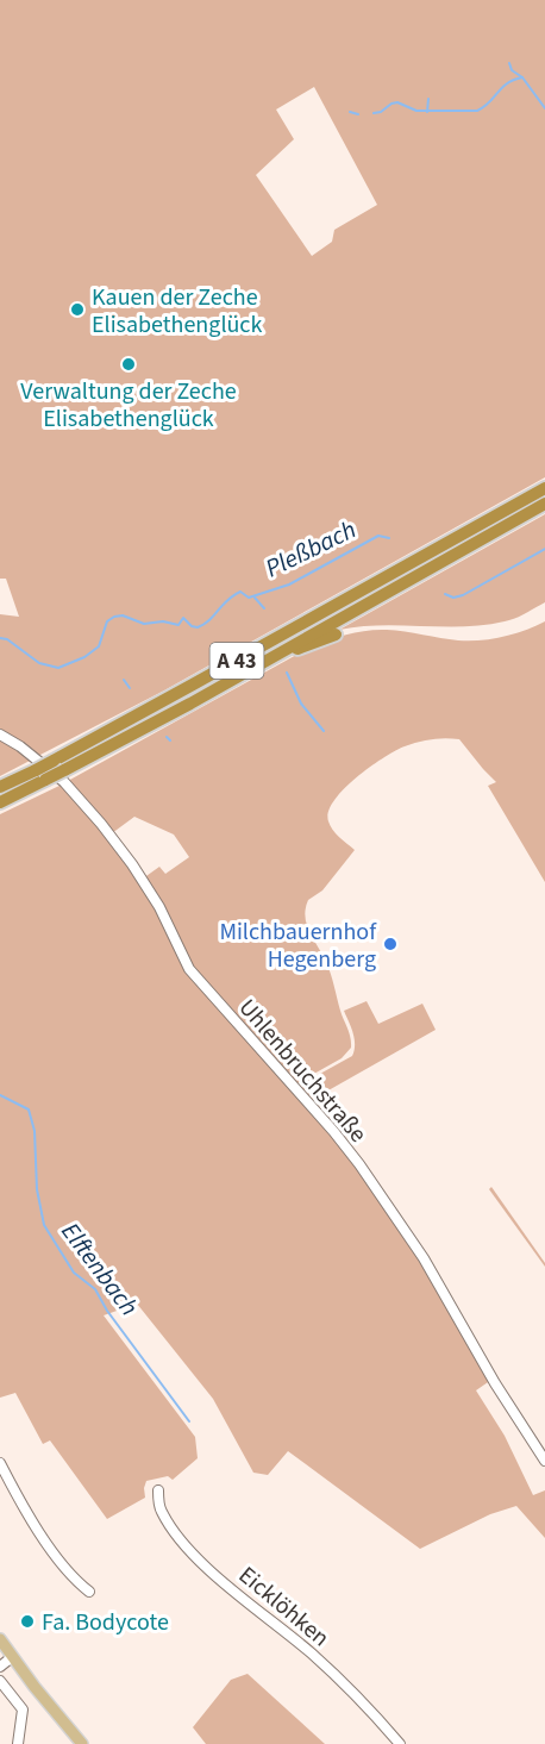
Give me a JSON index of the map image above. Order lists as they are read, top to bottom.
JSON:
{
  "streets": {
    "highway": ["A 43"],
    "street": ["Uhlenbruchstraße", "Eicklöhken"]
  },
  "water": ["Pleßbach", "Elftenbach"],
  "places": [
    "Kauen der Zeche Elisabethenglück",
    "Verwaltung der Zeche Elisabethenglück",
    "Milchbauernhof Hegenberg",
    "Fa. Bodycote"
  ]
}
